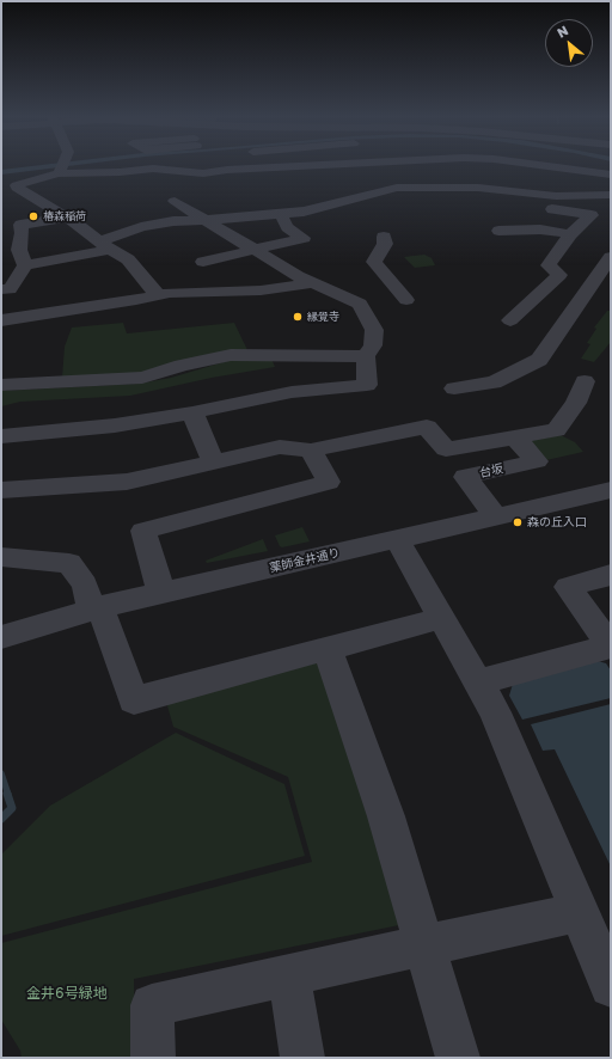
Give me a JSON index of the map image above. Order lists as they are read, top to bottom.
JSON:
{
  "streets": {
    "street": ["台坂", "薬師金井通り"]
  },
  "crossings": [
    ["台坂", "薬師金井通り"]
  ],
  "parks": ["金井6号緑地"],
  "places": ["椿森稲荷", "縁覺寺", "森の丘入口"],
  "north": "top left"
}
